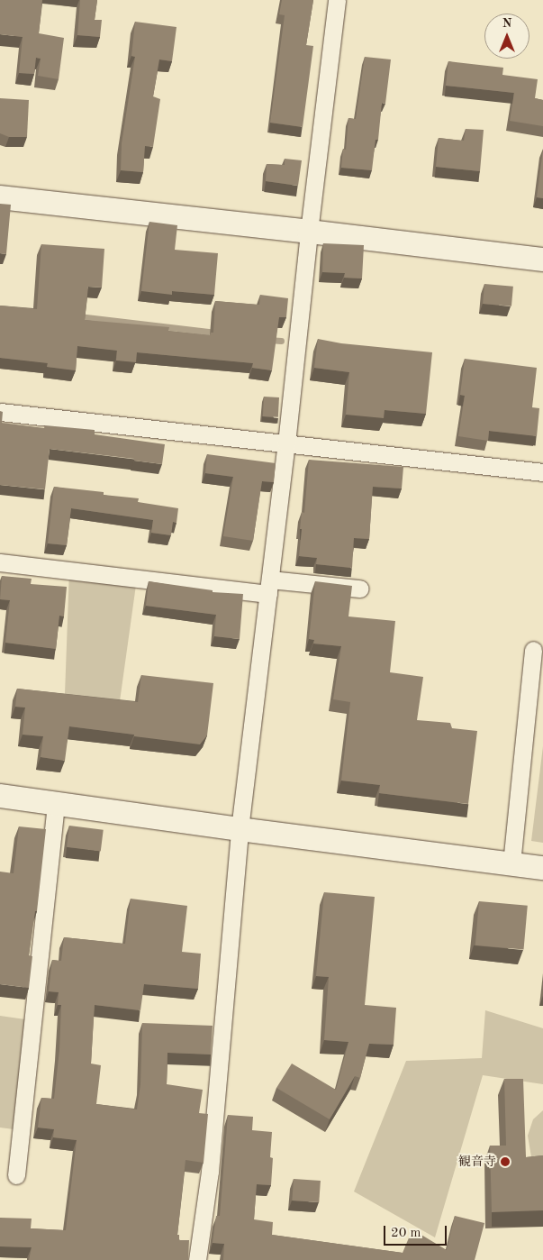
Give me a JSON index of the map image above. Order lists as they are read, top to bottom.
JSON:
{
  "places": ["観音寺"],
  "scale_bar": "20 m",
  "north": "top"
}
